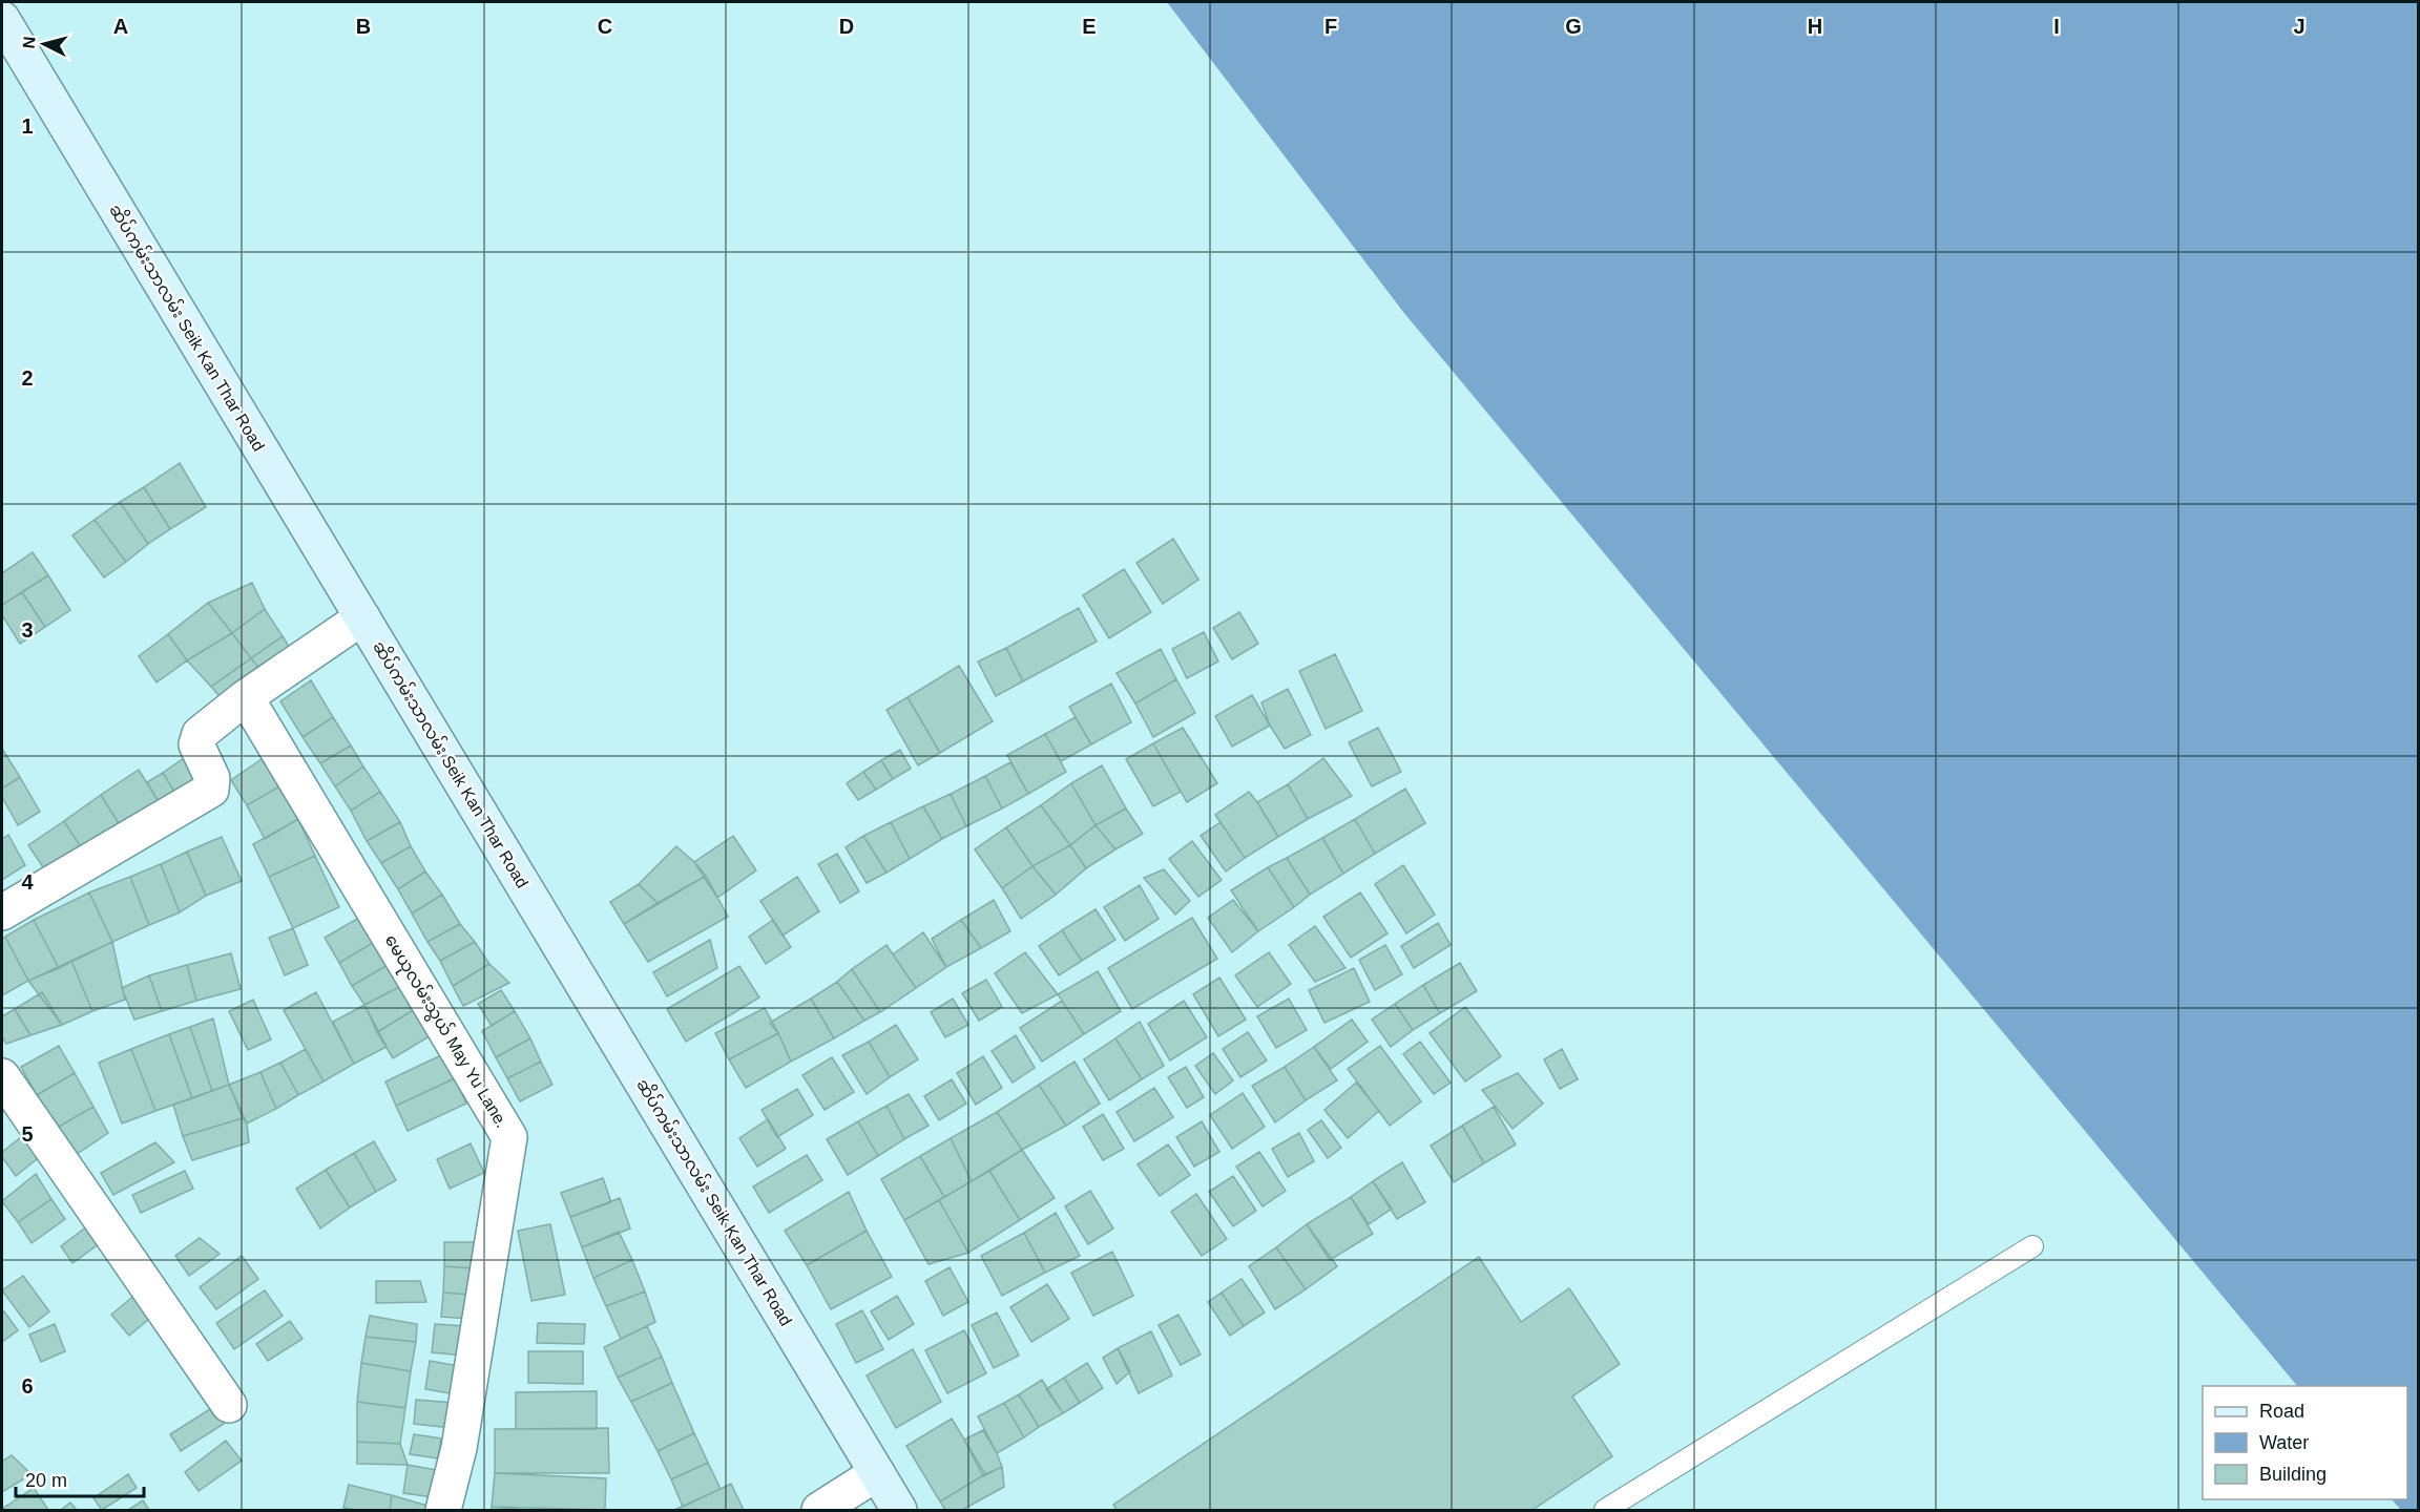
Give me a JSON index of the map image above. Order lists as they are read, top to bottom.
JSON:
{
  "streets": {
    "street": ["ဆိပ်ကမ်းသာလမ်း Seik Kan Thar Road", "မေယုလမ်းသွယ် May Yu Lane."]
  },
  "legend": ["Road", "Water", "Building"],
  "scale_bar": "20 m",
  "north": "left",
  "grid": {
    "columns": [
      "A",
      "B",
      "C",
      "D",
      "E",
      "F",
      "G",
      "H",
      "I",
      "J"
    ],
    "rows": [
      "1",
      "2",
      "3",
      "4",
      "5",
      "6"
    ]
  }
}
